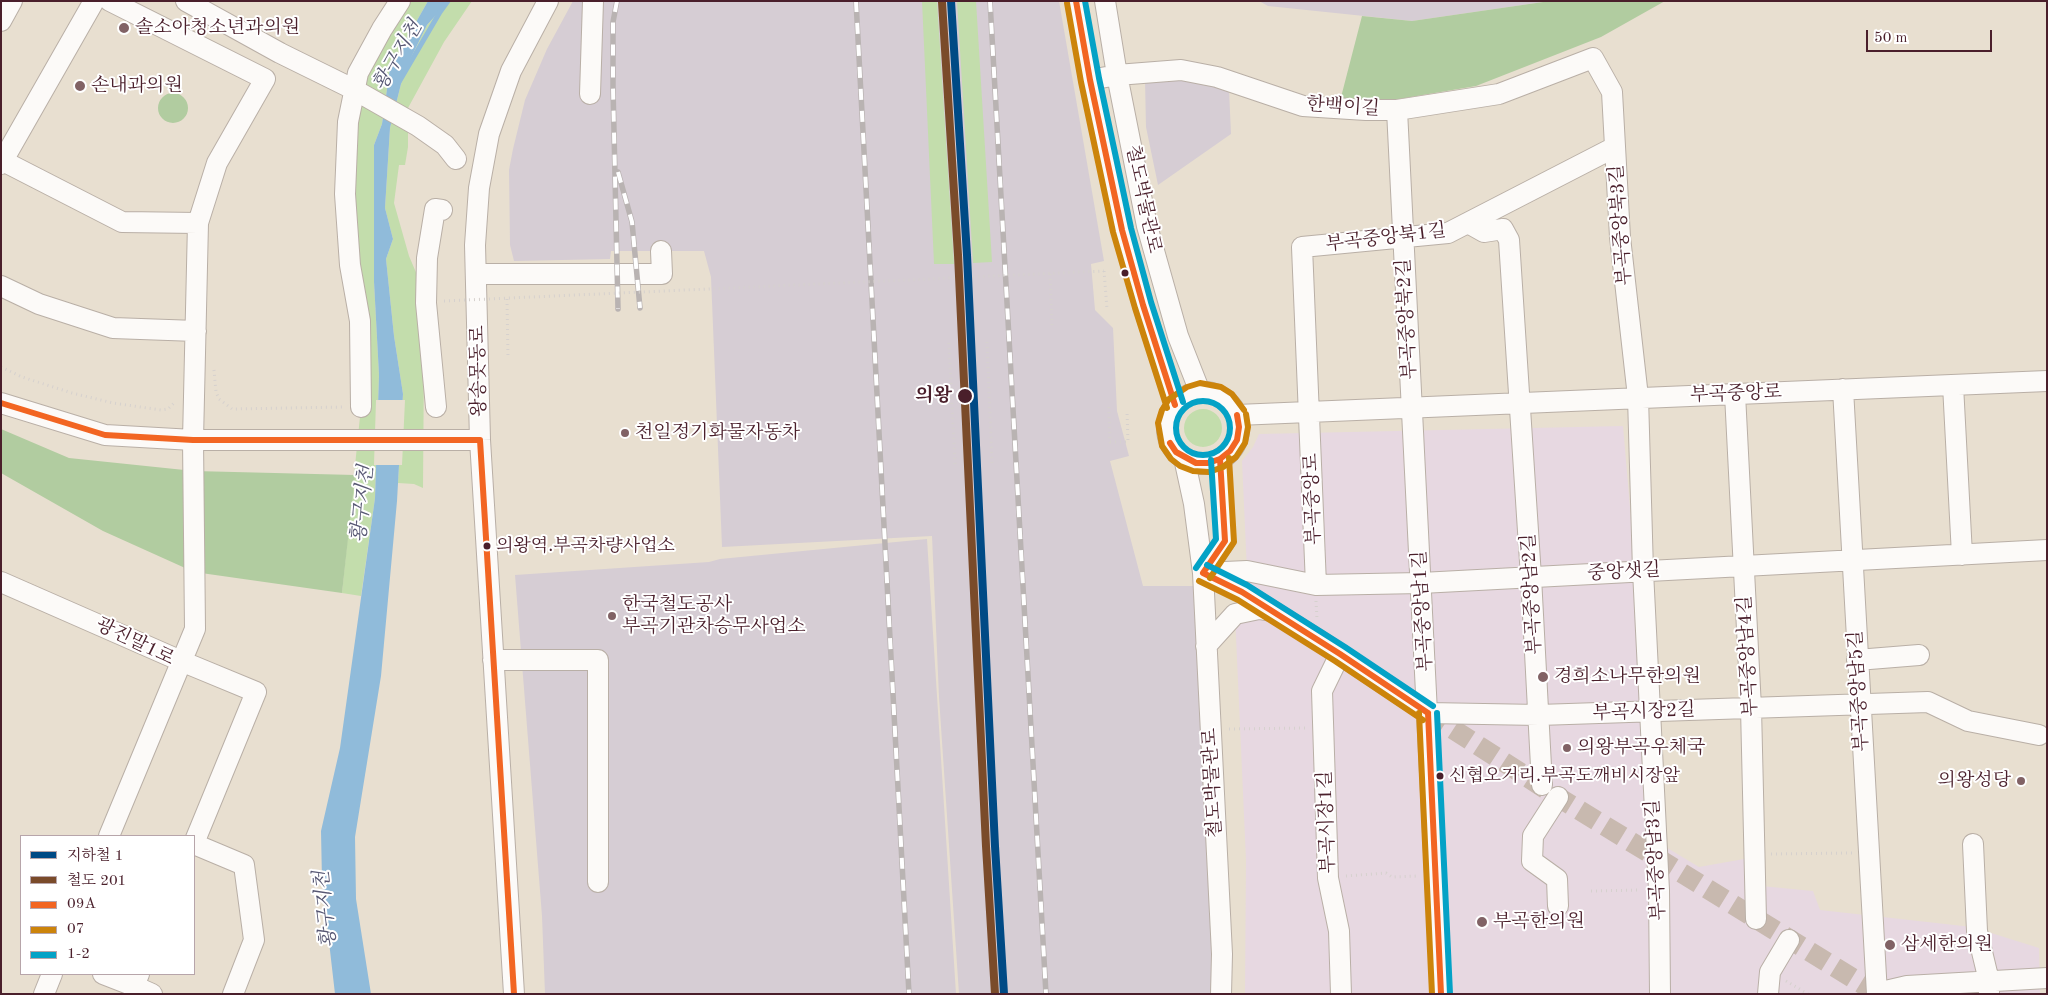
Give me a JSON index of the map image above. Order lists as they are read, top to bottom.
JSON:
{
  "streets": {
    "street": [
      "한백이길",
      "철도박물관로",
      "부곡중앙북3길",
      "부곡중앙북1길",
      "부곡중앙북2길",
      "왕송못동로",
      "부곡중앙로",
      "중앙샛길",
      "부곡중앙남2길",
      "부곡중앙남1길",
      "광진말1로",
      "부곡중앙남4길",
      "부곡중앙남5길",
      "부곡시장2길",
      "부곡시장1길",
      "부곡중앙남3길"
    ]
  },
  "crossings": [
    ["한백이길", "철도박물관로"],
    ["한백이길", "부곡중앙북3길"],
    ["한백이길", "부곡중앙북2길"],
    ["철도박물관로", "부곡중앙로"],
    ["철도박물관로", "중앙샛길"],
    ["부곡중앙북3길", "부곡중앙북1길"],
    ["부곡중앙북3길", "부곡중앙로"],
    ["부곡중앙북3길", "부곡중앙남3길"],
    ["부곡중앙북1길", "부곡중앙북2길"],
    ["부곡중앙북1길", "부곡중앙로"],
    ["부곡중앙북2길", "부곡중앙로"],
    ["부곡중앙북2길", "부곡중앙남1길"],
    ["부곡중앙로", "중앙샛길"],
    ["부곡중앙로", "부곡중앙남2길"],
    ["부곡중앙로", "부곡중앙남1길"],
    ["부곡중앙로", "부곡중앙남4길"],
    ["부곡중앙로", "부곡중앙남5길"],
    ["부곡중앙로", "부곡중앙남3길"],
    ["중앙샛길", "부곡중앙남2길"],
    ["중앙샛길", "부곡중앙남1길"],
    ["중앙샛길", "부곡중앙남4길"],
    ["중앙샛길", "부곡중앙남5길"],
    ["중앙샛길", "부곡중앙남3길"],
    ["부곡중앙남2길", "부곡시장2길"],
    ["부곡중앙남1길", "부곡시장2길"],
    ["부곡중앙남4길", "부곡시장2길"],
    ["부곡중앙남5길", "부곡시장2길"],
    ["부곡시장2길", "부곡중앙남3길"]
  ],
  "water": ["황구지천"],
  "places": [
    "솔소아청소년과의원",
    "손내과의원",
    "의왕",
    "천일정기화물자동차",
    "의왕역.부곡차량사업소",
    "한국철도공사 부곡기관차승무사업소",
    "경희소나무한의원",
    "의왕부곡우체국",
    "신협오거리.부곡도깨비시장앞",
    "의왕성당",
    "부곡한의원",
    "삼세한의원"
  ],
  "lines": [
    "metro line 1",
    "transit line 09A",
    "transit line 1-2",
    "rail line 201",
    "transit line 07"
  ],
  "legend": [
    "지하철 1",
    "철도 201",
    "09A",
    "07",
    "1-2"
  ],
  "scale_bar": "50 m"
}
